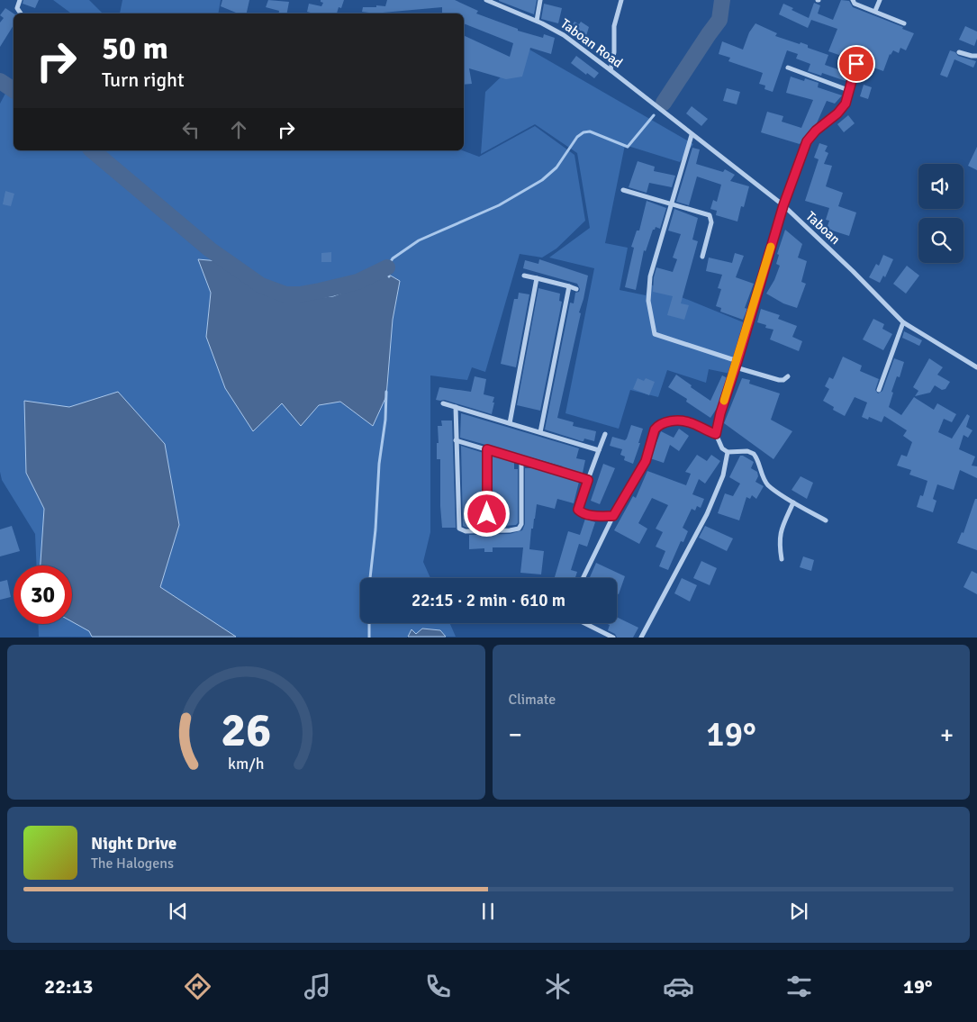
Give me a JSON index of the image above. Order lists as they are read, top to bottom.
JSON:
{
  "streets": {
    "street": ["Taboan Road", "Taboan"]
  },
  "crossings": [
    ["Taboan Road", "Taboan"]
  ],
  "page": {
    "turn": ["50 m", "Turn right"],
    "limit": "30",
    "trip": "22:15 · 2 min · 610 m",
    "tile": "Climate",
    "heat": ["−", "19°", "+"],
    "song": ["Night Drive", "The Halogens"],
    "tabs": ["22:13", "19°"],
    "gauge": ["26", "km/h"]
  }
}
